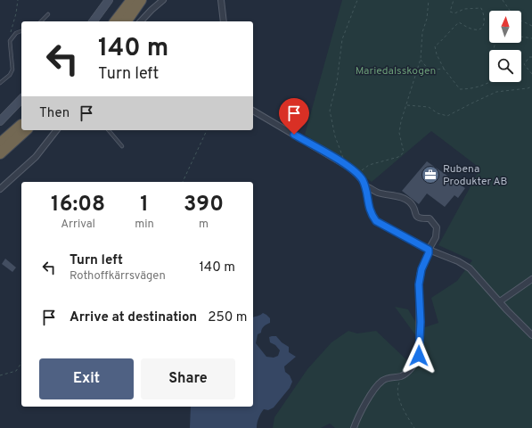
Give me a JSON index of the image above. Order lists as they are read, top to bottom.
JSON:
{
  "parks": ["Mariedalsskogen"],
  "places": {
    "office": ["Rubena Produkter AB"]
  },
  "north": "top",
  "page": {
    "turn": ["140 m", "Turn left"],
    "then": "Then",
    "eta": [
      "16:08",
      "Arrival",
      "1",
      "min",
      "390",
      "m"
    ],
    "list": [
      {
        "name": "Turn left",
        "note": "Rothoffkärrsvägen",
        "value": "140 m"
      },
      {
        "name": "Arrive at destination",
        "value": "250 m"
      }
    ],
    "buttons": ["Exit", "Share"]
  }
}
